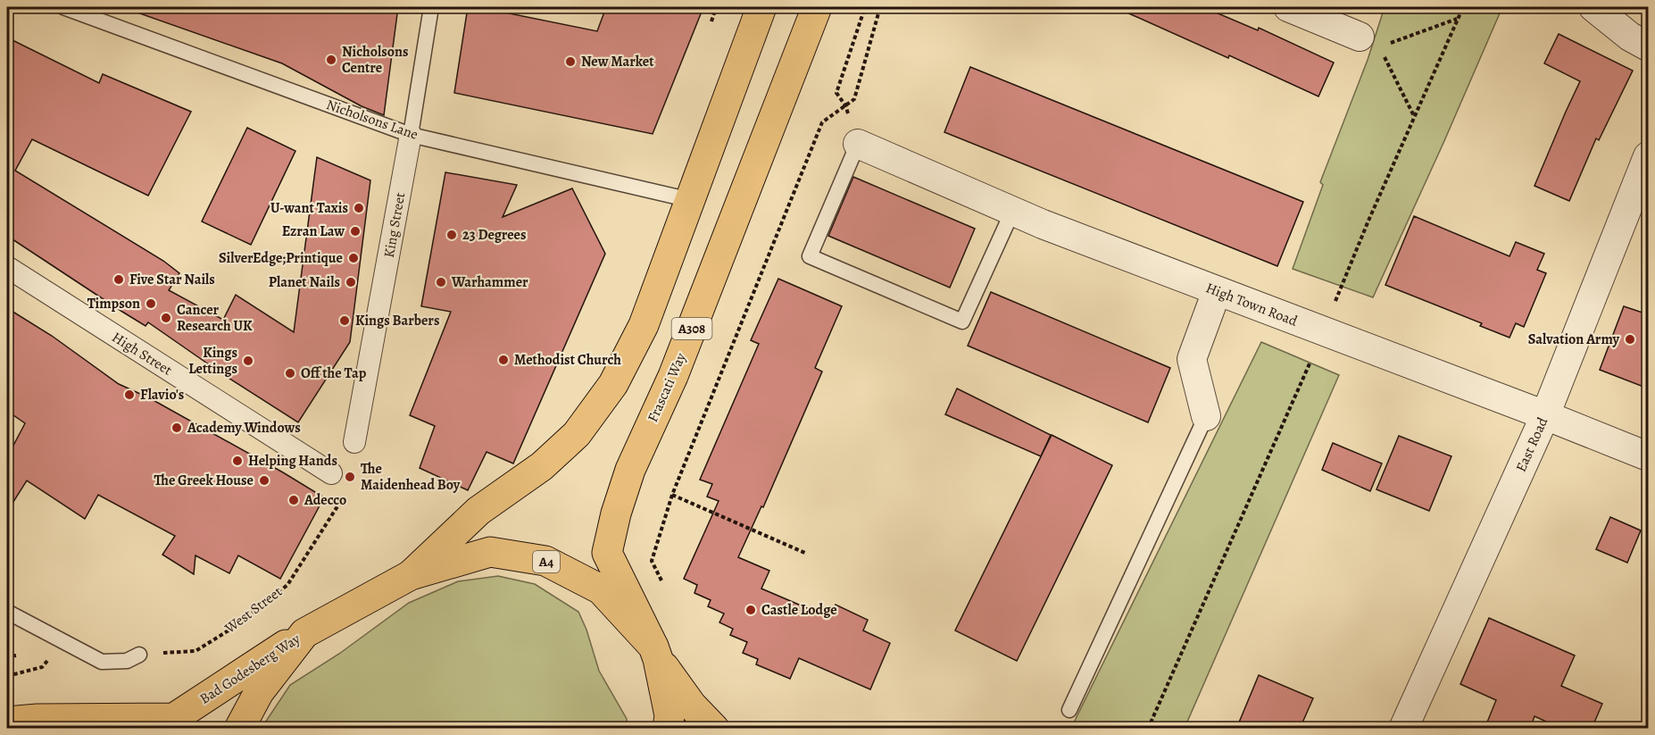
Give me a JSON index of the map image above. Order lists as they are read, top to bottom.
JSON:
{
  "streets": {
    "main road": [
      "A308",
      "Frascati Way",
      "A4",
      "Bad Godesberg Way"
    ],
    "street": [
      "King Street",
      "High Town Road",
      "High Street",
      "East Road"
    ],
    "lane": ["Nicholsons Lane"],
    "path": ["West Street"]
  },
  "crossings": [
    ["Nicholsons Lane", "King Street"],
    ["High Town Road", "East Road"],
    ["Frascati Way", "A4"],
    ["A4", "Bad Godesberg Way"]
  ],
  "places": [
    "Nicholsons Centre",
    "New Market",
    "U-want Taxis",
    "Ezran Law",
    "23 Degrees",
    "SilverEdge;Printique",
    "Five Star Nails",
    "Planet Nails",
    "Warhammer",
    "Timpson",
    "Cancer Research UK",
    "Kings Barbers",
    "Salvation Army",
    "Methodist Church",
    "Kings Lettings",
    "Off the Tap",
    "Flavio's",
    "Academy Windows",
    "Helping Hands",
    "The Maidenhead Boy",
    "The Greek House",
    "Adecco",
    "Castle Lodge"
  ]
}
